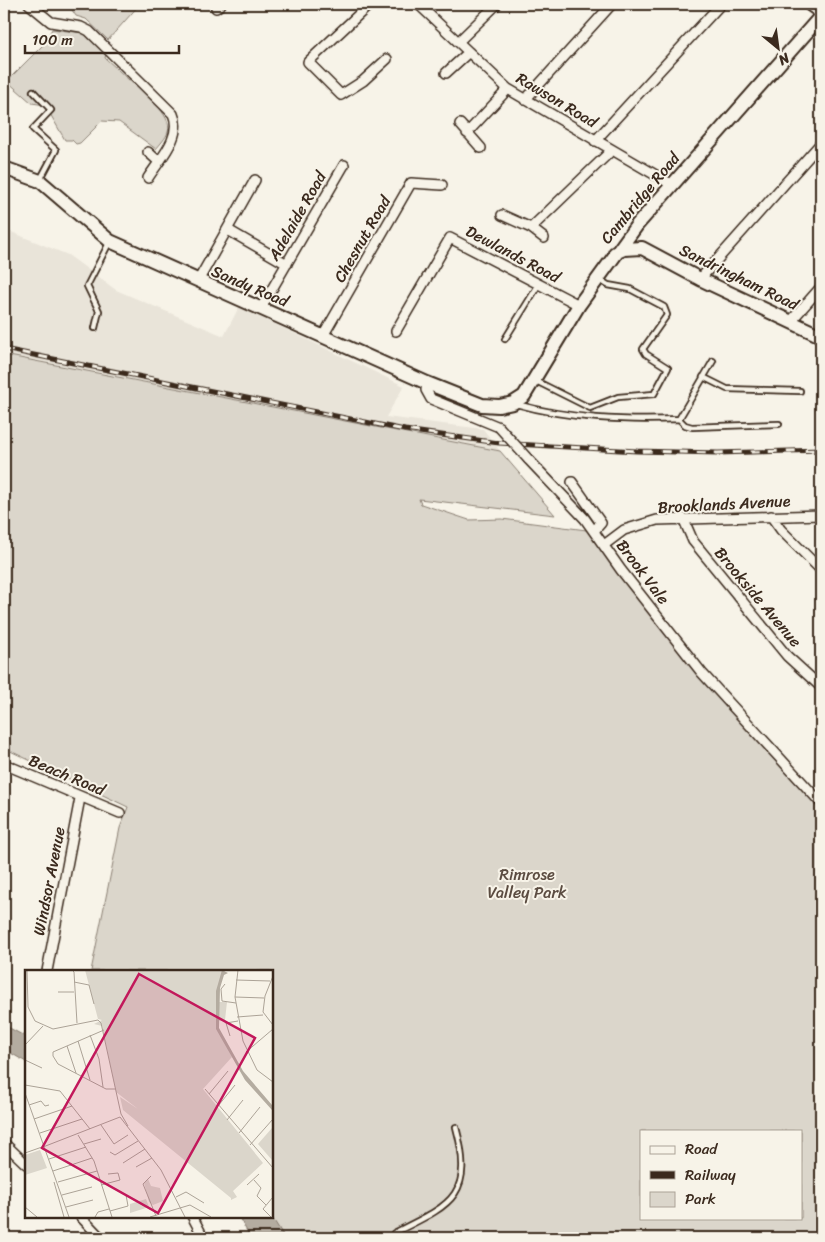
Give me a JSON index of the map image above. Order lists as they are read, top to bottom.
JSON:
{
  "streets": {
    "main road": ["Cambridge Road", "Sandringham Road", "Sandy Road"],
    "street": [
      "Rawson Road",
      "Adelaide Road",
      "Chesnut Road",
      "Dewlands Road",
      "Brooklands Avenue",
      "Brook Vale",
      "Brookside Avenue",
      "Beach Road",
      "Windsor Avenue"
    ]
  },
  "crossings": [
    ["Rawson Road", "Cambridge Road"],
    ["Cambridge Road", "Dewlands Road"],
    ["Cambridge Road", "Sandy Road"],
    ["Adelaide Road", "Sandy Road"],
    ["Chesnut Road", "Sandy Road"],
    ["Sandy Road", "Brook Vale"],
    ["Brooklands Avenue", "Brook Vale"],
    ["Brooklands Avenue", "Brookside Avenue"],
    ["Beach Road", "Windsor Avenue"]
  ],
  "parks": ["Rimrose Valley Park"],
  "legend": ["Road", "Railway", "Park"],
  "scale_bar": "100 m",
  "north": "bottom right"
}
